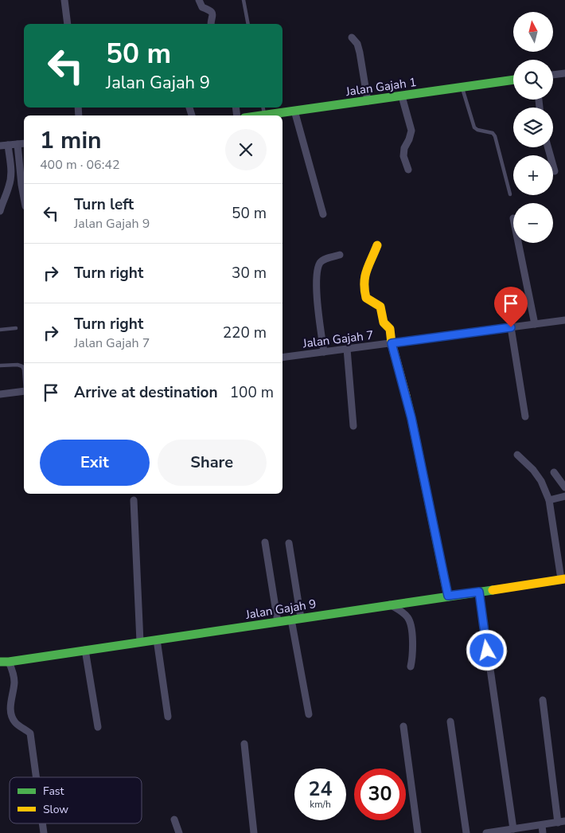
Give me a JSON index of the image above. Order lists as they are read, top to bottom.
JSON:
{
  "streets": {
    "street": ["Jalan Gajah 1", "Jalan Gajah 7", "Jalan Gajah 9"]
  },
  "legend": ["Fast", "Slow"],
  "north": "top",
  "page": {
    "map_buttons": ["+", "−"],
    "turn": ["50 m", "Jalan Gajah 9"],
    "heading": ["1 min", "400 m · 06:42"],
    "list": [
      {
        "name": "Turn left",
        "note": "Jalan Gajah 9",
        "value": "50 m"
      },
      {
        "name": "Turn right",
        "value": "30 m"
      },
      {
        "name": "Turn right",
        "note": "Jalan Gajah 7",
        "value": "220 m"
      },
      {
        "name": "Arrive at destination",
        "value": "100 m"
      }
    ],
    "buttons": ["Exit", "Share"],
    "speed": "24 km/h",
    "limit": "30"
  }
}
